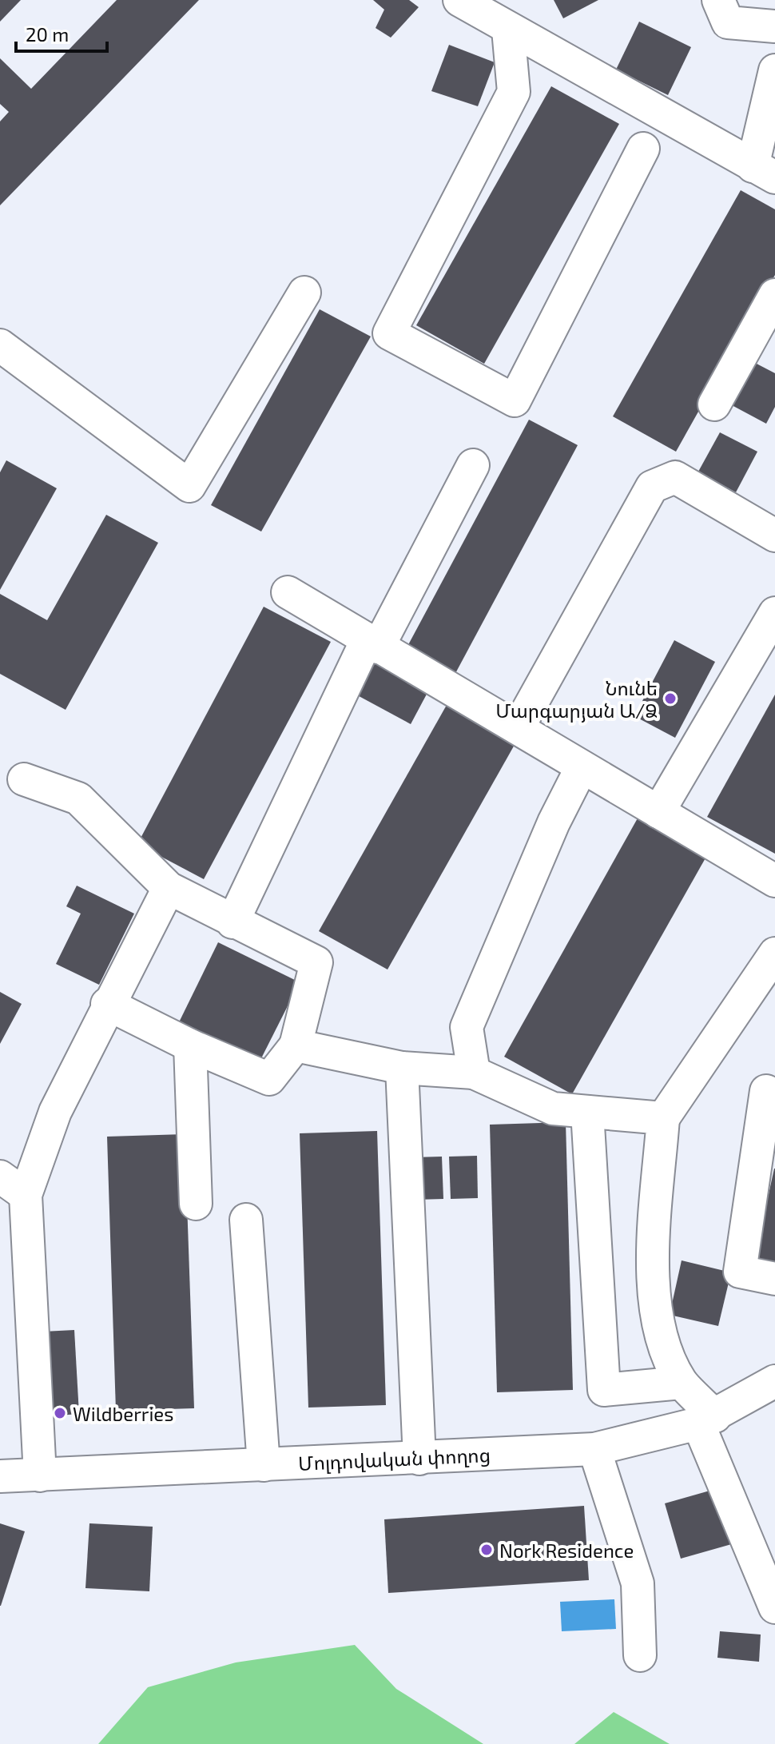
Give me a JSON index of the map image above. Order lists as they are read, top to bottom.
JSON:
{
  "streets": {
    "street": ["Մոլդովական փողոց"]
  },
  "places": ["Նունե Մարգարյան Ա/Ձ", "Wildberries", "Nork Residence"],
  "scale_bar": "20 m"
}
